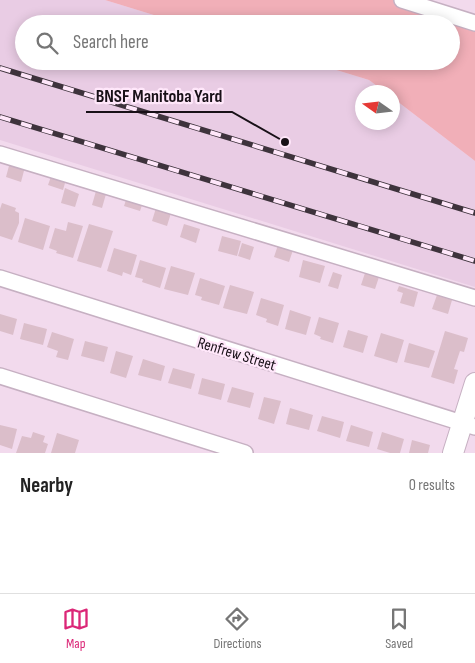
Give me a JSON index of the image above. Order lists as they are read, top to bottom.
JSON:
{
  "streets": {
    "street": ["Renfrew Street"]
  },
  "places": ["BNSF Manitoba Yard"],
  "north": "left",
  "page": {
    "search": "Search here",
    "heading": ["Nearby", "0 results"],
    "nav": ["Map", "Directions", "Saved"]
  }
}
